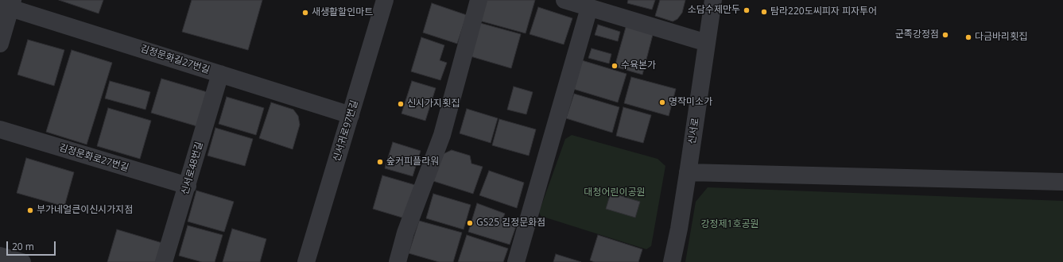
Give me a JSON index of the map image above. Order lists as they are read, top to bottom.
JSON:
{
  "streets": {
    "street": [
      "김정문화길27번길",
      "신서귀로97번길",
      "신서로",
      "김정문화로27번길",
      "신서로48번길"
    ]
  },
  "crossings": [
    ["김정문화길27번길", "신서귀로97번길"],
    ["김정문화길27번길", "신서로48번길"],
    ["김정문화로27번길", "신서로48번길"]
  ],
  "parks": ["대청어린이공원", "강정제1호공원"],
  "places": [
    "소담수제만두",
    "탐라220도씨피자 피자투어",
    "새생활할인마트",
    "군족강정점",
    "다금바리횟집",
    "수육본가",
    "명작미소가",
    "신시가지횟집",
    "숲커피플라워",
    "부가네얼큰이신시가지점",
    "GS25 김정문화점"
  ],
  "scale_bar": "20 m"
}
